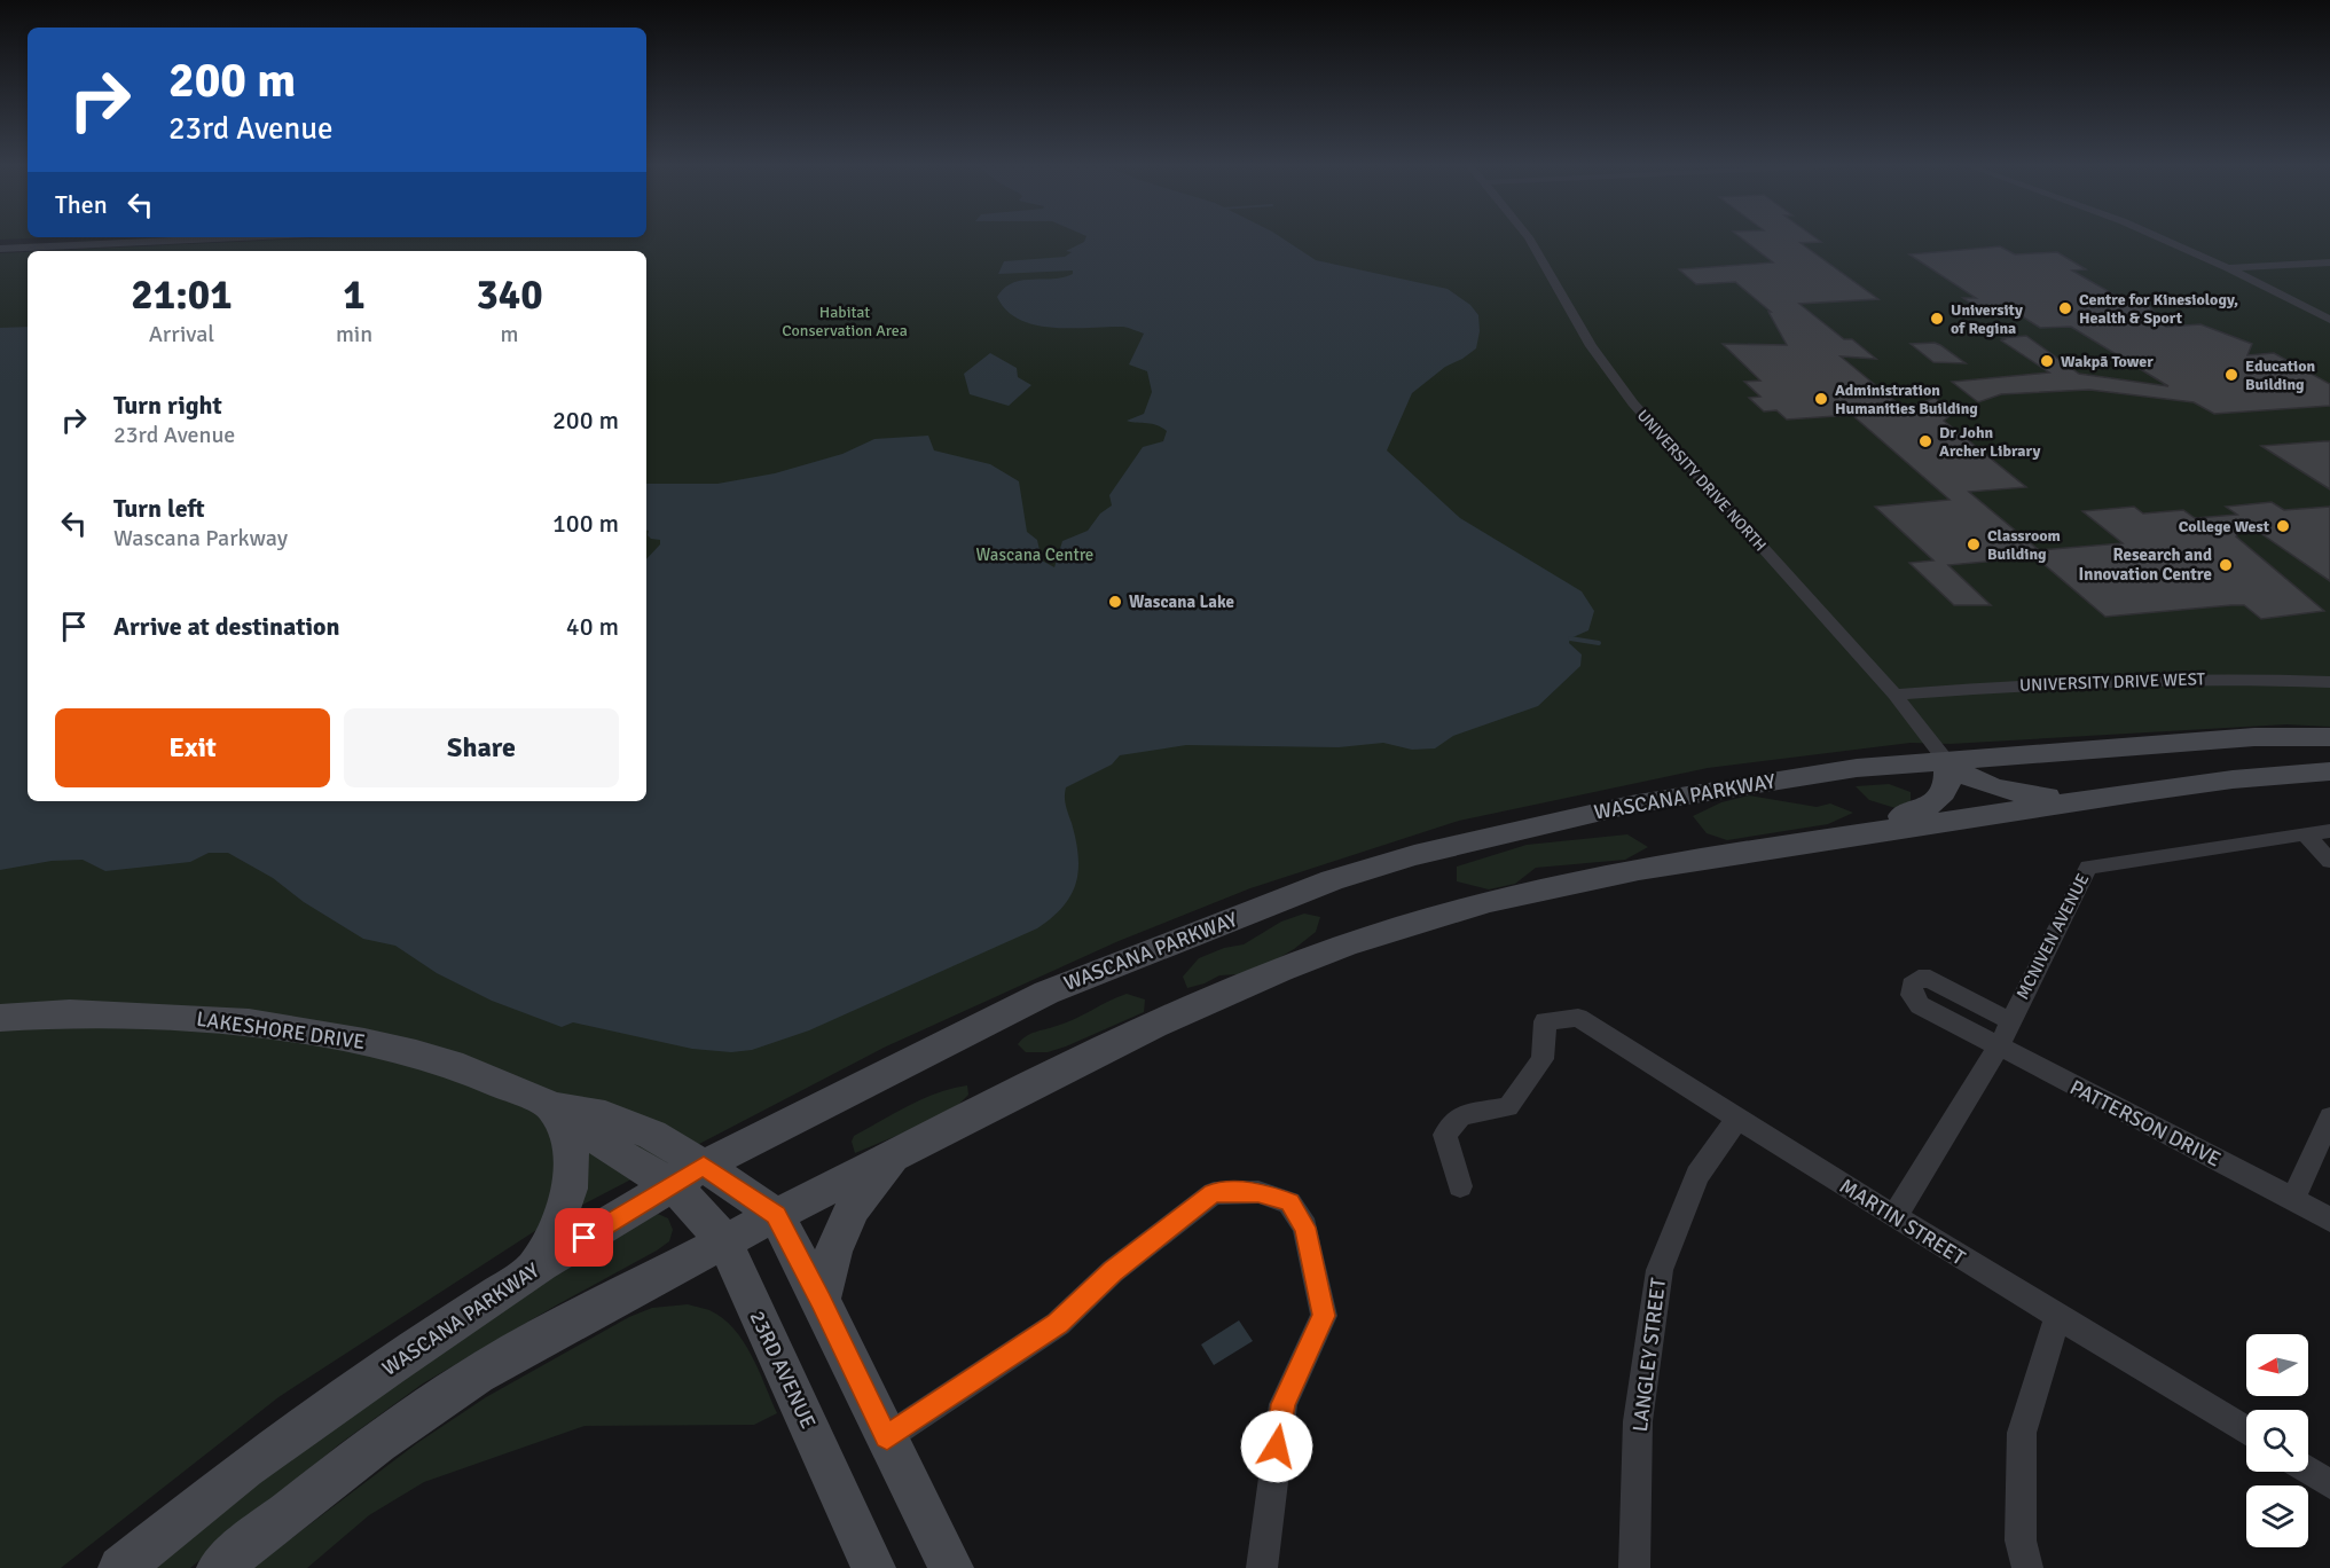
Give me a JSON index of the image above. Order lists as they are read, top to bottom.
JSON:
{
  "streets": {
    "main road": ["WASCANA PARKWAY", "LAKESHORE DRIVE", "23RD AVENUE"],
    "street": [
      "UNIVERSITY DRIVE NORTH",
      "UNIVERSITY DRIVE WEST",
      "MCNIVEN AVENUE",
      "PATTERSON DRIVE",
      "MARTIN STREET",
      "LANGLEY STREET"
    ]
  },
  "crossings": [
    ["UNIVERSITY DRIVE NORTH", "UNIVERSITY DRIVE WEST"],
    ["UNIVERSITY DRIVE NORTH", "WASCANA PARKWAY"],
    ["WASCANA PARKWAY", "LAKESHORE DRIVE"],
    ["WASCANA PARKWAY", "23RD AVENUE"],
    ["MCNIVEN AVENUE", "PATTERSON DRIVE"],
    ["MCNIVEN AVENUE", "MARTIN STREET"],
    ["LAKESHORE DRIVE", "23RD AVENUE"],
    ["MARTIN STREET", "LANGLEY STREET"]
  ],
  "parks": ["Habitat Conservation Area", "Wascana Centre"],
  "places": [
    "Centre for Kinesiology, Health & Sport",
    "University of Regina",
    "Wakpā Tower",
    "Education Building",
    "Administration Humanities Building",
    "Dr John Archer Library",
    "College West",
    "Classroom Building",
    "Research and Innovation Centre",
    "Wascana Lake"
  ],
  "north": "left",
  "page": {
    "turn": ["200 m", "23rd Avenue"],
    "then": "Then",
    "eta": [
      "21:01",
      "Arrival",
      "1",
      "min",
      "340",
      "m"
    ],
    "list": [
      {
        "name": "Turn right",
        "note": "23rd Avenue",
        "value": "200 m"
      },
      {
        "name": "Turn left",
        "note": "Wascana Parkway",
        "value": "100 m"
      },
      {
        "name": "Arrive at destination",
        "value": "40 m"
      }
    ],
    "buttons": ["Exit", "Share"]
  }
}
